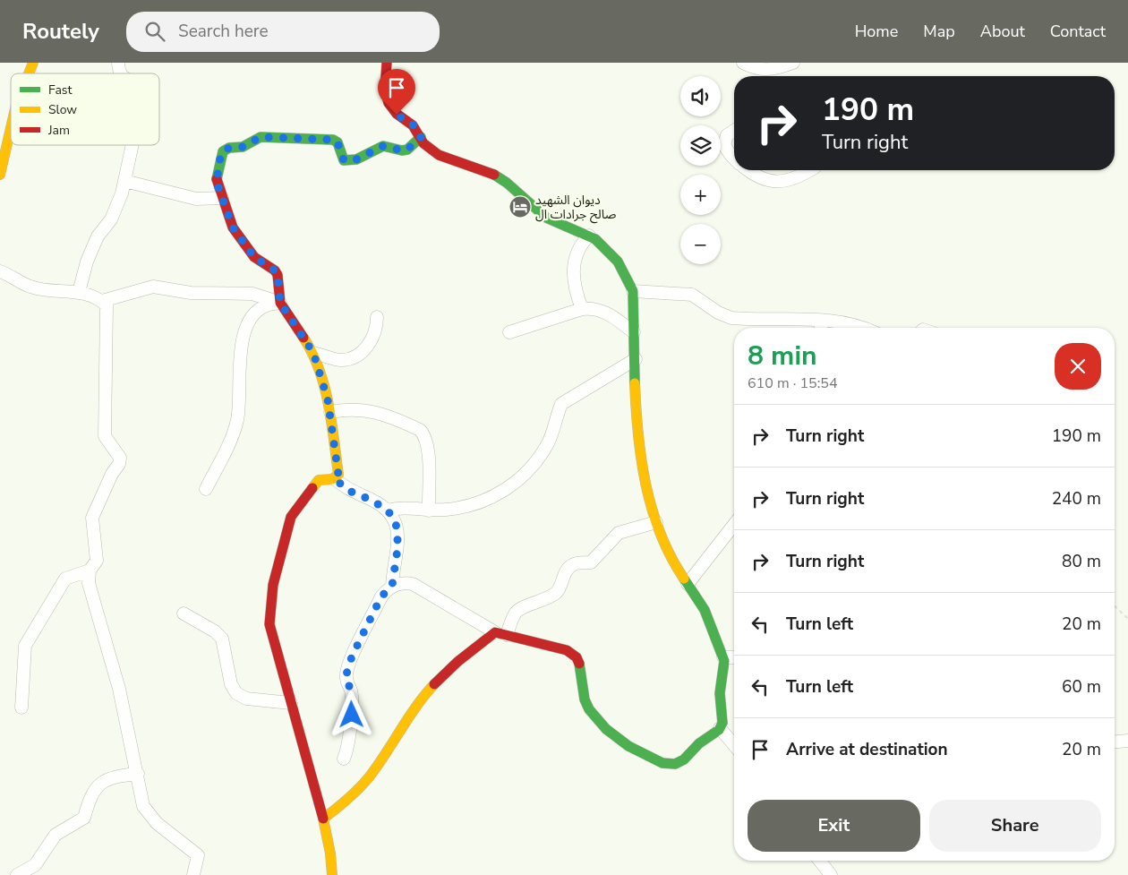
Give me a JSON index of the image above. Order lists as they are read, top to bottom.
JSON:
{
  "places": {
    "hotel": ["ديوان الشهيد صالح جرادات ال"]
  },
  "legend": ["Fast", "Slow", "Jam"],
  "page": {
    "header": "Routely",
    "search": "Search here",
    "nav": [
      "Home",
      "Map",
      "About",
      "Contact"
    ],
    "map_buttons": ["+", "−"],
    "turn": ["190 m", "Turn right"],
    "heading": ["8 min", "610 m · 15:54"],
    "list": [
      {
        "name": "Turn right",
        "value": "190 m"
      },
      {
        "name": "Turn right",
        "value": "240 m"
      },
      {
        "name": "Turn right",
        "value": "80 m"
      },
      {
        "name": "Turn left",
        "value": "20 m"
      },
      {
        "name": "Turn left",
        "value": "60 m"
      },
      {
        "name": "Arrive at destination",
        "value": "20 m"
      }
    ],
    "buttons": ["Exit", "Share"]
  }
}
